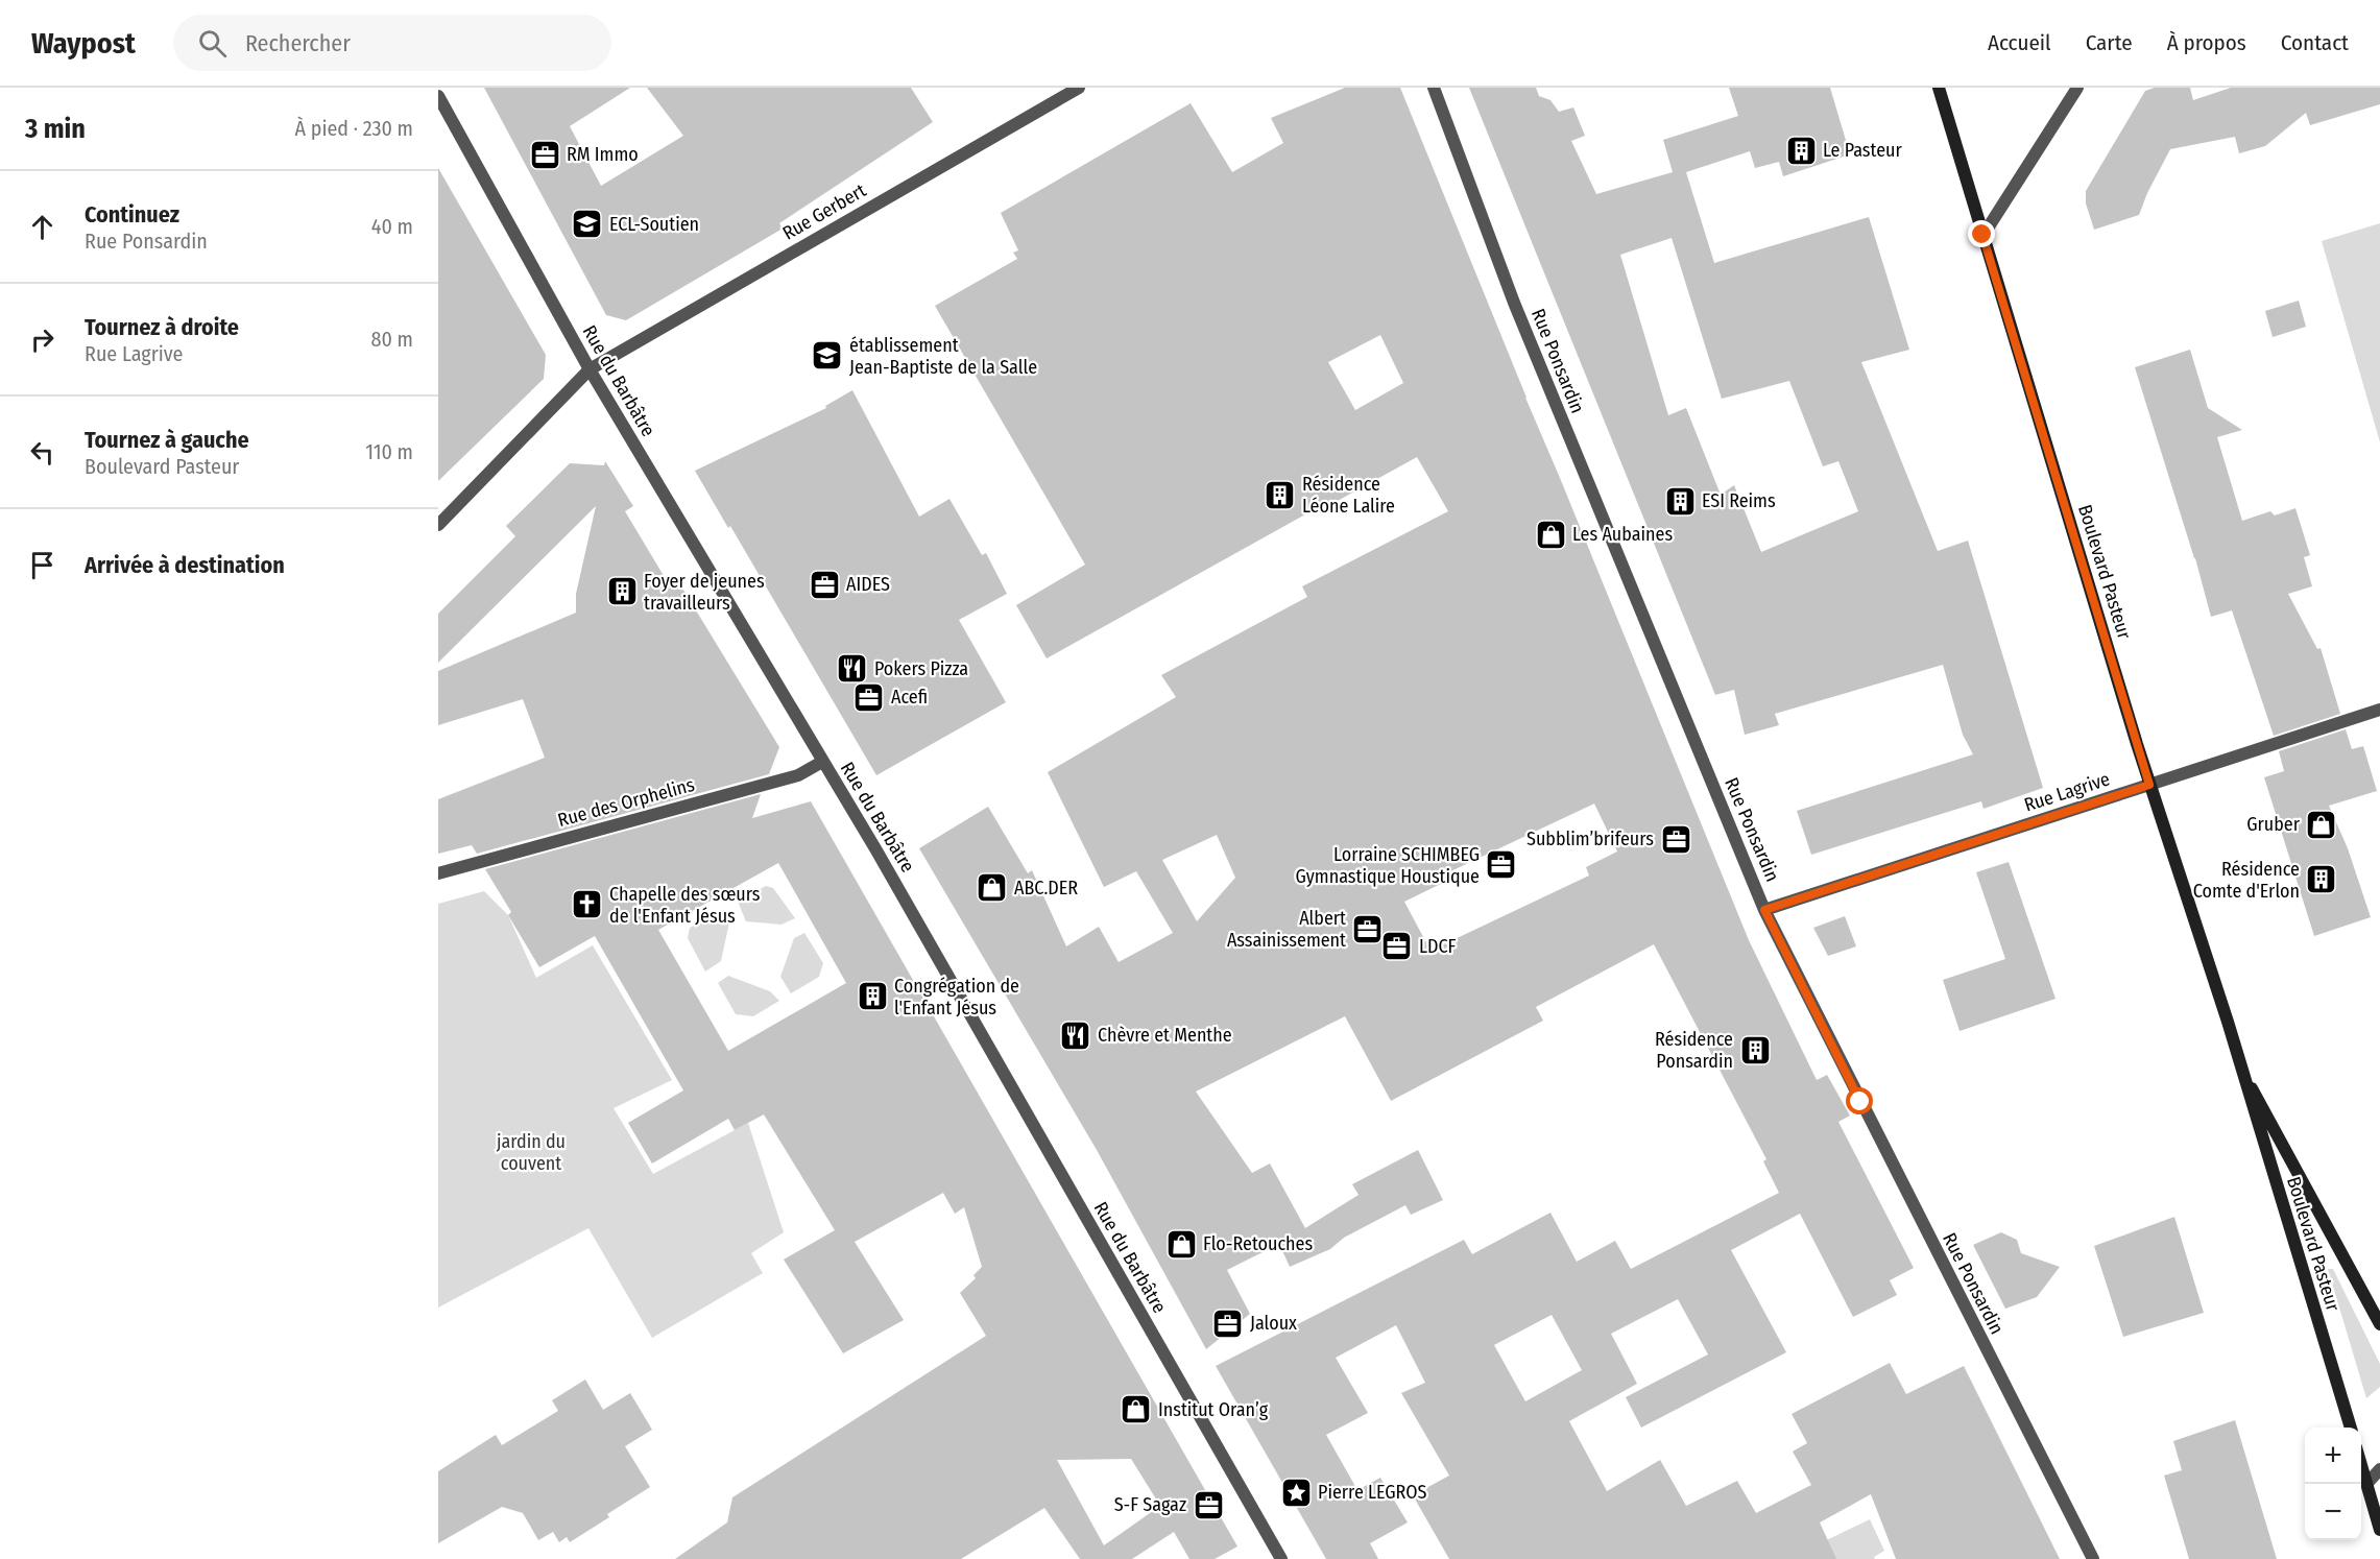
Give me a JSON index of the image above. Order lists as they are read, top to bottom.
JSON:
{
  "streets": {
    "main road": ["Boulevard Pasteur"],
    "street": [
      "Rue Gerbert",
      "Rue Ponsardin",
      "Rue du Barbâtre",
      "Rue Lagrive",
      "Rue des Orphelins"
    ]
  },
  "crossings": [
    ["Rue Gerbert", "Rue du Barbâtre"],
    ["Rue Ponsardin", "Rue Lagrive"],
    ["Rue du Barbâtre", "Rue des Orphelins"],
    ["Boulevard Pasteur", "Rue Lagrive"]
  ],
  "parks": ["jardin du couvent"],
  "places": {
    "building": [
      "Le Pasteur",
      "Résidence Léone Lalire",
      "ESI Reims",
      "Foyer de jeunes travailleurs",
      "Résidence Comte d'Erlon",
      "Congrégation de l'Enfant Jésus",
      "Résidence Ponsardin"
    ],
    "office": [
      "RM Immo",
      "AIDES",
      "Acefi",
      "Subblim’brifeurs",
      "Lorraine SCHIMBEG Gymnastique Houstique",
      "Albert Assainissement",
      "LDCF",
      "Jaloux",
      "S-F Sagaz"
    ],
    "school or university": ["ECL-Soutien", "établissement Jean-Baptiste de la Salle"],
    "shop": [
      "Les Aubaines",
      "Gruber",
      "ABC.DER",
      "Flo-Retouches",
      "Institut Oran’g"
    ],
    "restaurant": ["Pokers Pizza", "Chèvre et Menthe"],
    "church": ["Chapelle des sœurs de l'Enfant Jésus"],
    "place": ["Pierre LEGROS"]
  },
  "page": {
    "header": "Waypost",
    "search": "Rechercher",
    "nav": [
      "Accueil",
      "Carte",
      "À propos",
      "Contact"
    ],
    "heading": ["3 min", "À pied · 230 m"],
    "list": [
      ["Continuez", "Rue Ponsardin", "40 m"],
      ["Tournez à droite", "Rue Lagrive", "80 m"],
      ["Tournez à gauche", "Boulevard Pasteur", "110 m"],
      "Arrivée à destination"
    ],
    "map_buttons": ["+", "−"]
  }
}
